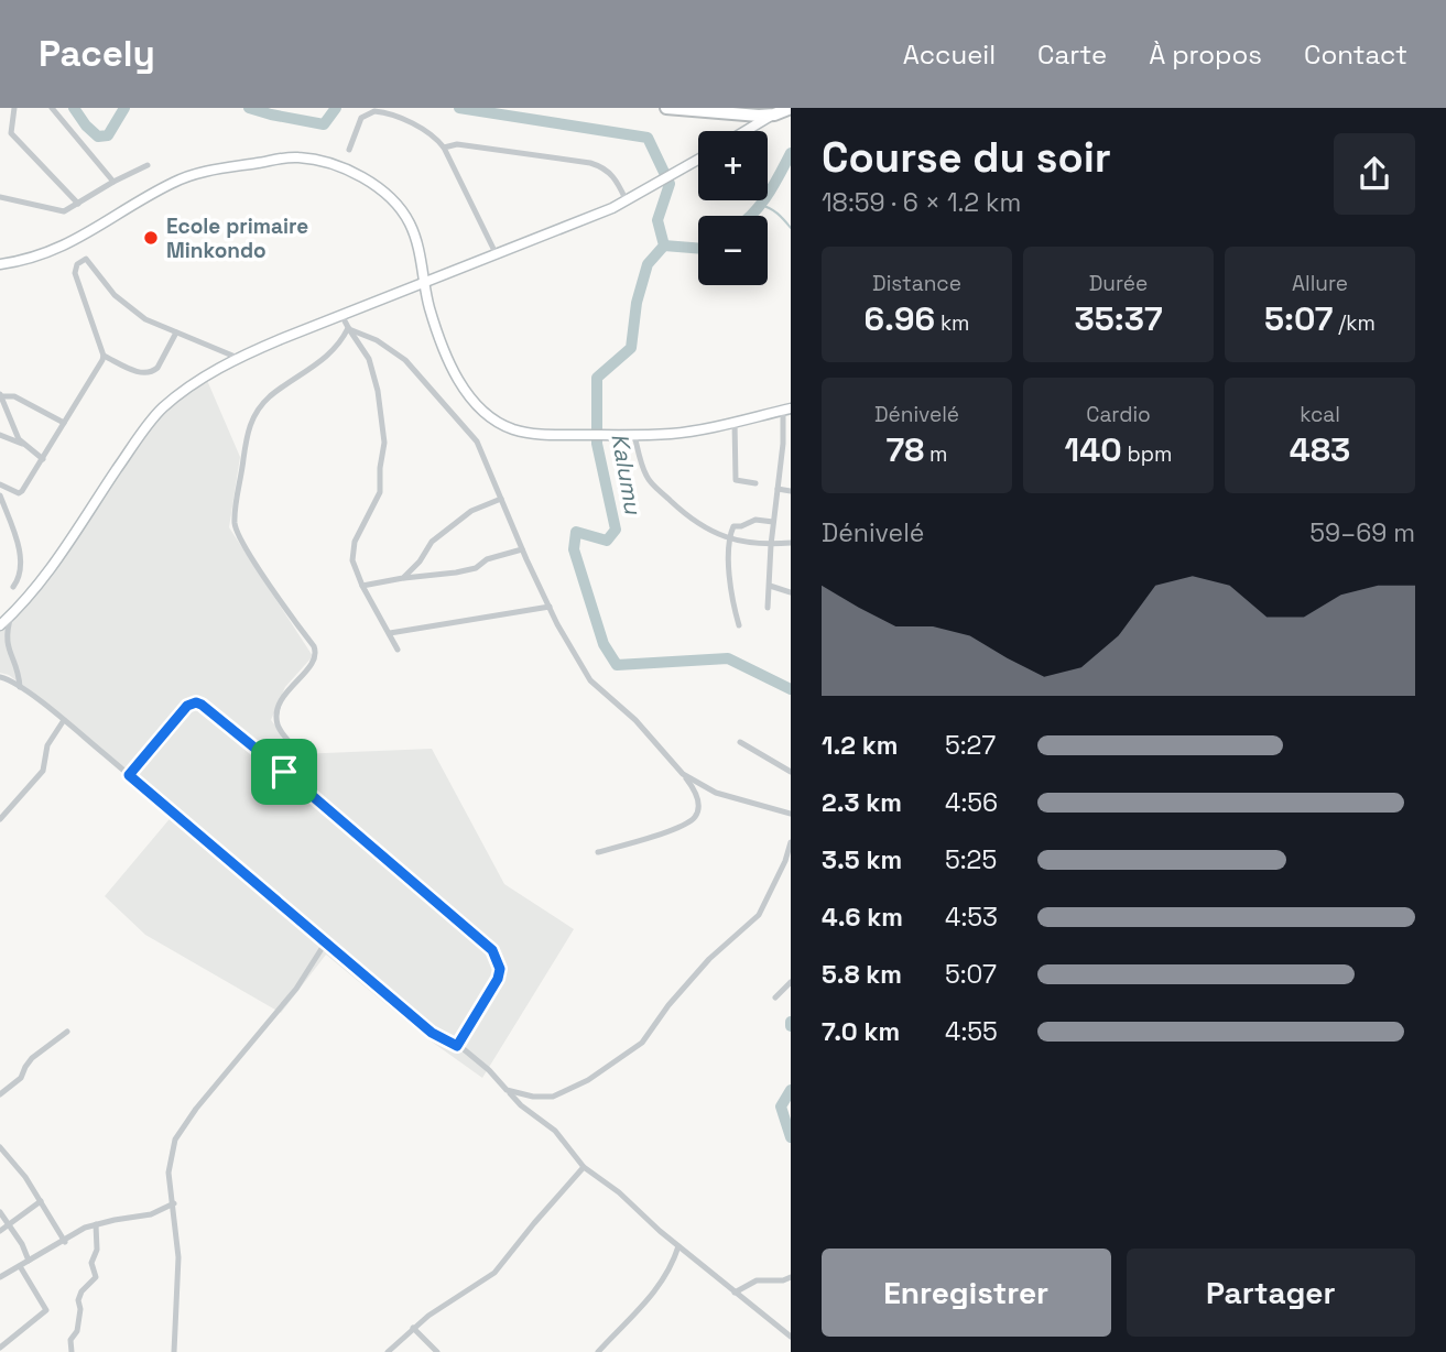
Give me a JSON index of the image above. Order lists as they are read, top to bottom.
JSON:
{
  "water": ["Kalumu"],
  "places": ["Ecole primaire Minkondo"],
  "page": {
    "header": "Pacely",
    "nav": [
      "Accueil",
      "Carte",
      "À propos",
      "Contact"
    ],
    "heading": ["Course du soir", "18:59 · 6 × 1.2 km"],
    "map_buttons": ["+", "−"],
    "stats": [
      ["Distance", "6.96 km"],
      ["Durée", "35:37"],
      ["Allure", "5:07 /km"],
      ["Dénivelé", "78 m"],
      ["Cardio", "140 bpm"],
      ["kcal", "483"]
    ],
    "chart": ["Dénivelé", "59–69 m"],
    "list": [
      {
        "name": "1.2 km",
        "note": "5:27"
      },
      {
        "name": "2.3 km",
        "note": "4:56"
      },
      {
        "name": "3.5 km",
        "note": "5:25"
      },
      {
        "name": "4.6 km",
        "note": "4:53"
      },
      {
        "name": "5.8 km",
        "note": "5:07"
      },
      {
        "name": "7.0 km",
        "note": "4:55"
      }
    ],
    "buttons": ["Enregistrer", "Partager"]
  }
}
